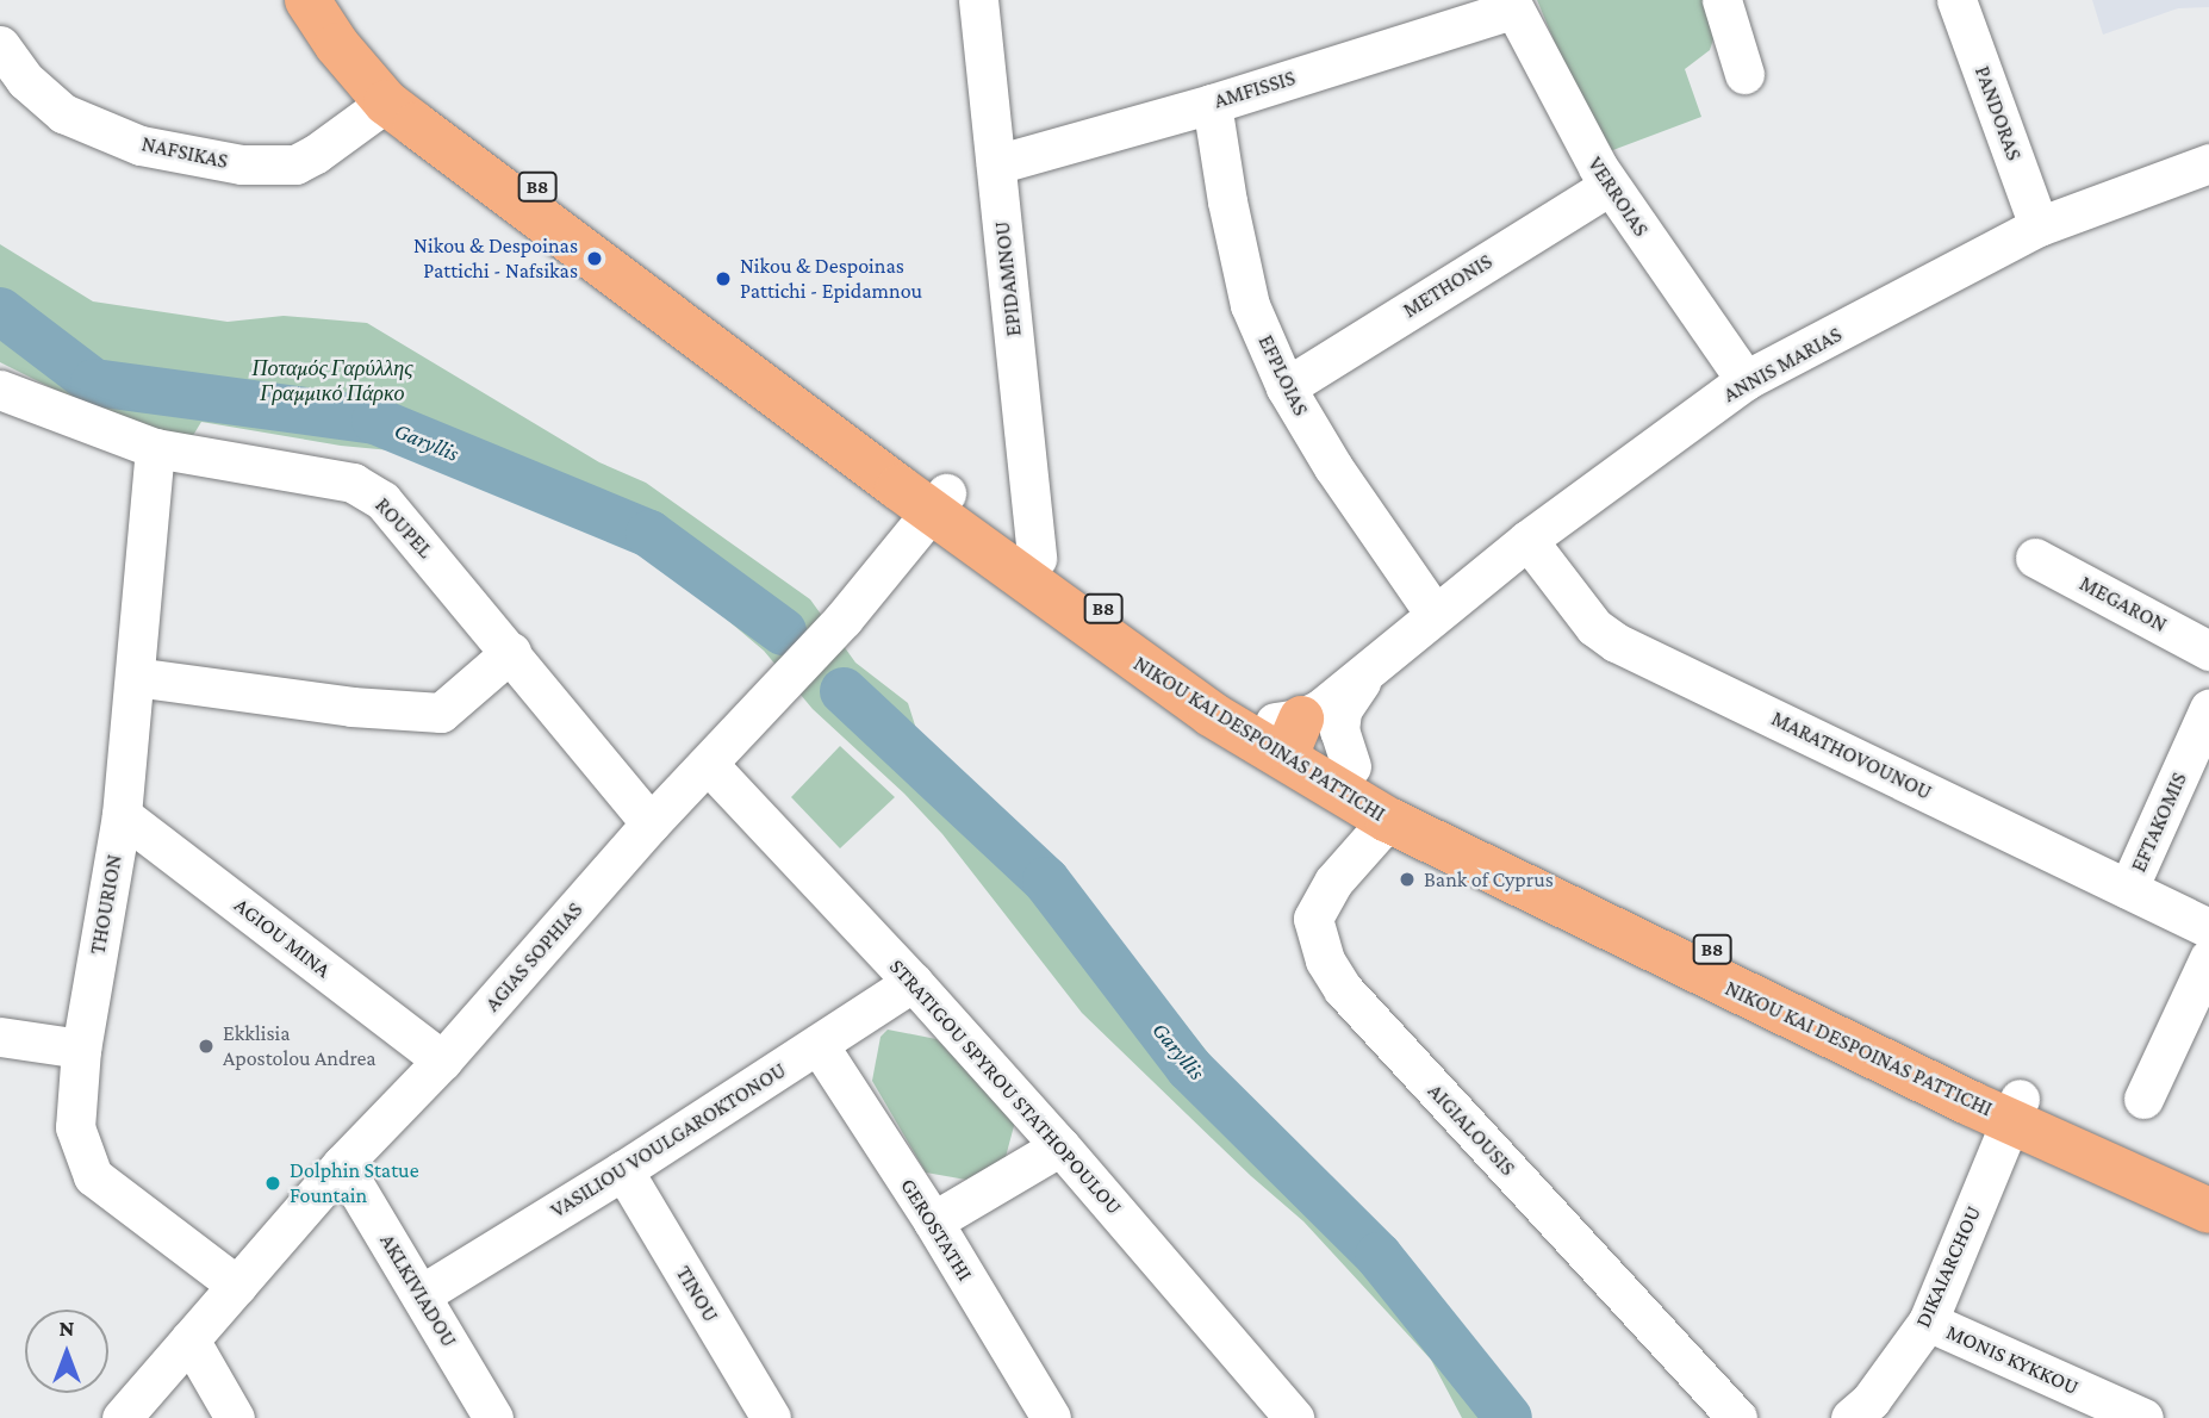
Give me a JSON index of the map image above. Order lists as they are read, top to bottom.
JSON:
{
  "streets": {
    "main road": ["B8", "NIKOU KAI DESPOINAS PATTICHI"],
    "street": [
      "AMFISSIS",
      "PANDORAS",
      "NAFSIKAS",
      "VERROIAS",
      "EPIDAMNOU",
      "METHONIS",
      "ANNIS MARIAS",
      "EFPLOIAS",
      "ROUPEL",
      "MEGARON",
      "MARATHOVOUNOU",
      "EFTAKOMIS",
      "THOURION",
      "AGIOU MINA",
      "AGIAS SOPHIAS",
      "STRATIGOU SPYROU STATHOPOULOU",
      "AIGIALOUSIS",
      "VASILIOU VOULGAROKTONOU",
      "GEROSTATHI",
      "DIKAIARCHOU",
      "AKLKIVIADOU",
      "TINOU",
      "MONIS KYKKOU"
    ]
  },
  "crossings": [
    ["AMFISSIS", "VERROIAS"],
    ["AMFISSIS", "EPIDAMNOU"],
    ["AMFISSIS", "EFPLOIAS"],
    ["PANDORAS", "ANNIS MARIAS"],
    ["NAFSIKAS", "NIKOU KAI DESPOINAS PATTICHI"],
    ["VERROIAS", "METHONIS"],
    ["VERROIAS", "ANNIS MARIAS"],
    ["EPIDAMNOU", "NIKOU KAI DESPOINAS PATTICHI"],
    ["METHONIS", "EFPLOIAS"],
    ["ANNIS MARIAS", "EFPLOIAS"],
    ["ANNIS MARIAS", "NIKOU KAI DESPOINAS PATTICHI"],
    ["ANNIS MARIAS", "MARATHOVOUNOU"],
    ["ROUPEL", "THOURION"],
    ["ROUPEL", "AGIAS SOPHIAS"],
    ["NIKOU KAI DESPOINAS PATTICHI", "AGIAS SOPHIAS"],
    ["NIKOU KAI DESPOINAS PATTICHI", "AIGIALOUSIS"],
    ["NIKOU KAI DESPOINAS PATTICHI", "DIKAIARCHOU"],
    ["MARATHOVOUNOU", "EFTAKOMIS"],
    ["THOURION", "AGIOU MINA"],
    ["THOURION", "AGIAS SOPHIAS"],
    ["AGIOU MINA", "AGIAS SOPHIAS"],
    ["AGIAS SOPHIAS", "STRATIGOU SPYROU STATHOPOULOU"],
    ["AGIAS SOPHIAS", "AKLKIVIADOU"],
    ["STRATIGOU SPYROU STATHOPOULOU", "VASILIOU VOULGAROKTONOU"],
    ["VASILIOU VOULGAROKTONOU", "GEROSTATHI"],
    ["VASILIOU VOULGAROKTONOU", "AKLKIVIADOU"],
    ["VASILIOU VOULGAROKTONOU", "TINOU"],
    ["DIKAIARCHOU", "MONIS KYKKOU"]
  ],
  "water": ["Garyllis"],
  "parks": ["Ποταμός Γαρύλλης Γραμμικό Πάρκο"],
  "places": [
    "Nikou & Despoinas Pattichi - Nafsikas",
    "Nikou & Despoinas Pattichi - Epidamnou",
    "Bank of Cyprus",
    "Ekklisia Apostolou Andrea",
    "Dolphin Statue Fountain"
  ],
  "north": "top"
}
